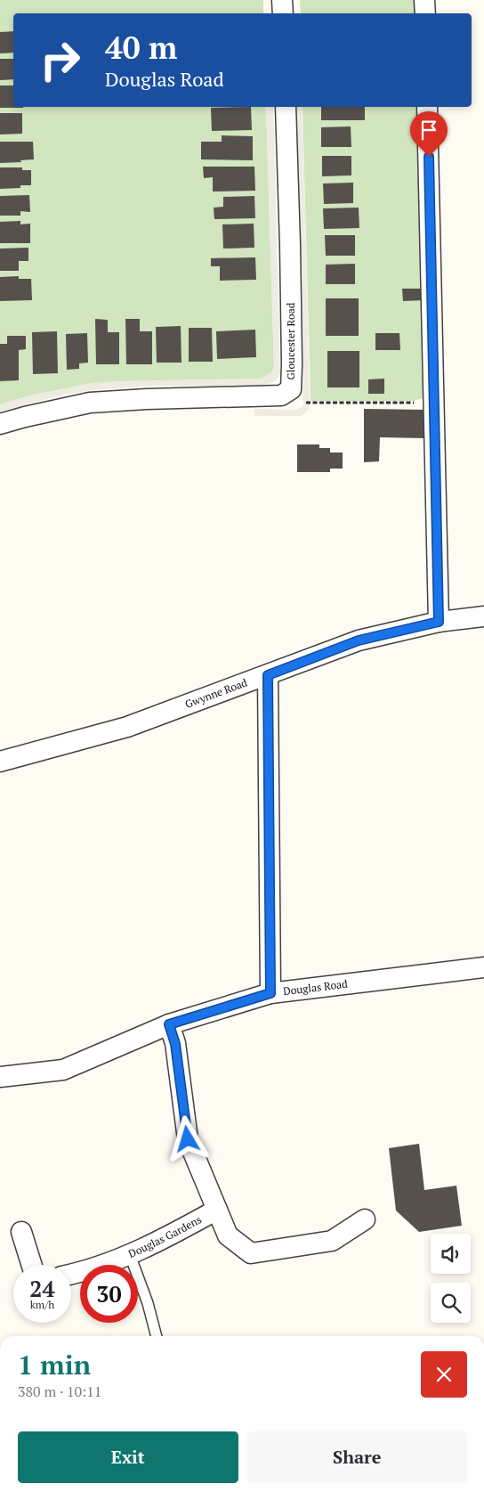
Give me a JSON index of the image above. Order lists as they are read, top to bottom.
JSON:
{
  "streets": {
    "street": [
      "Gloucester Road",
      "Gwynne Road",
      "Douglas Road",
      "Douglas Gardens"
    ]
  },
  "page": {
    "turn": ["40 m", "Douglas Road"],
    "speed": "24 km/h",
    "limit": "30",
    "heading": ["1 min", "380 m · 10:11"],
    "buttons": ["Exit", "Share"]
  }
}
